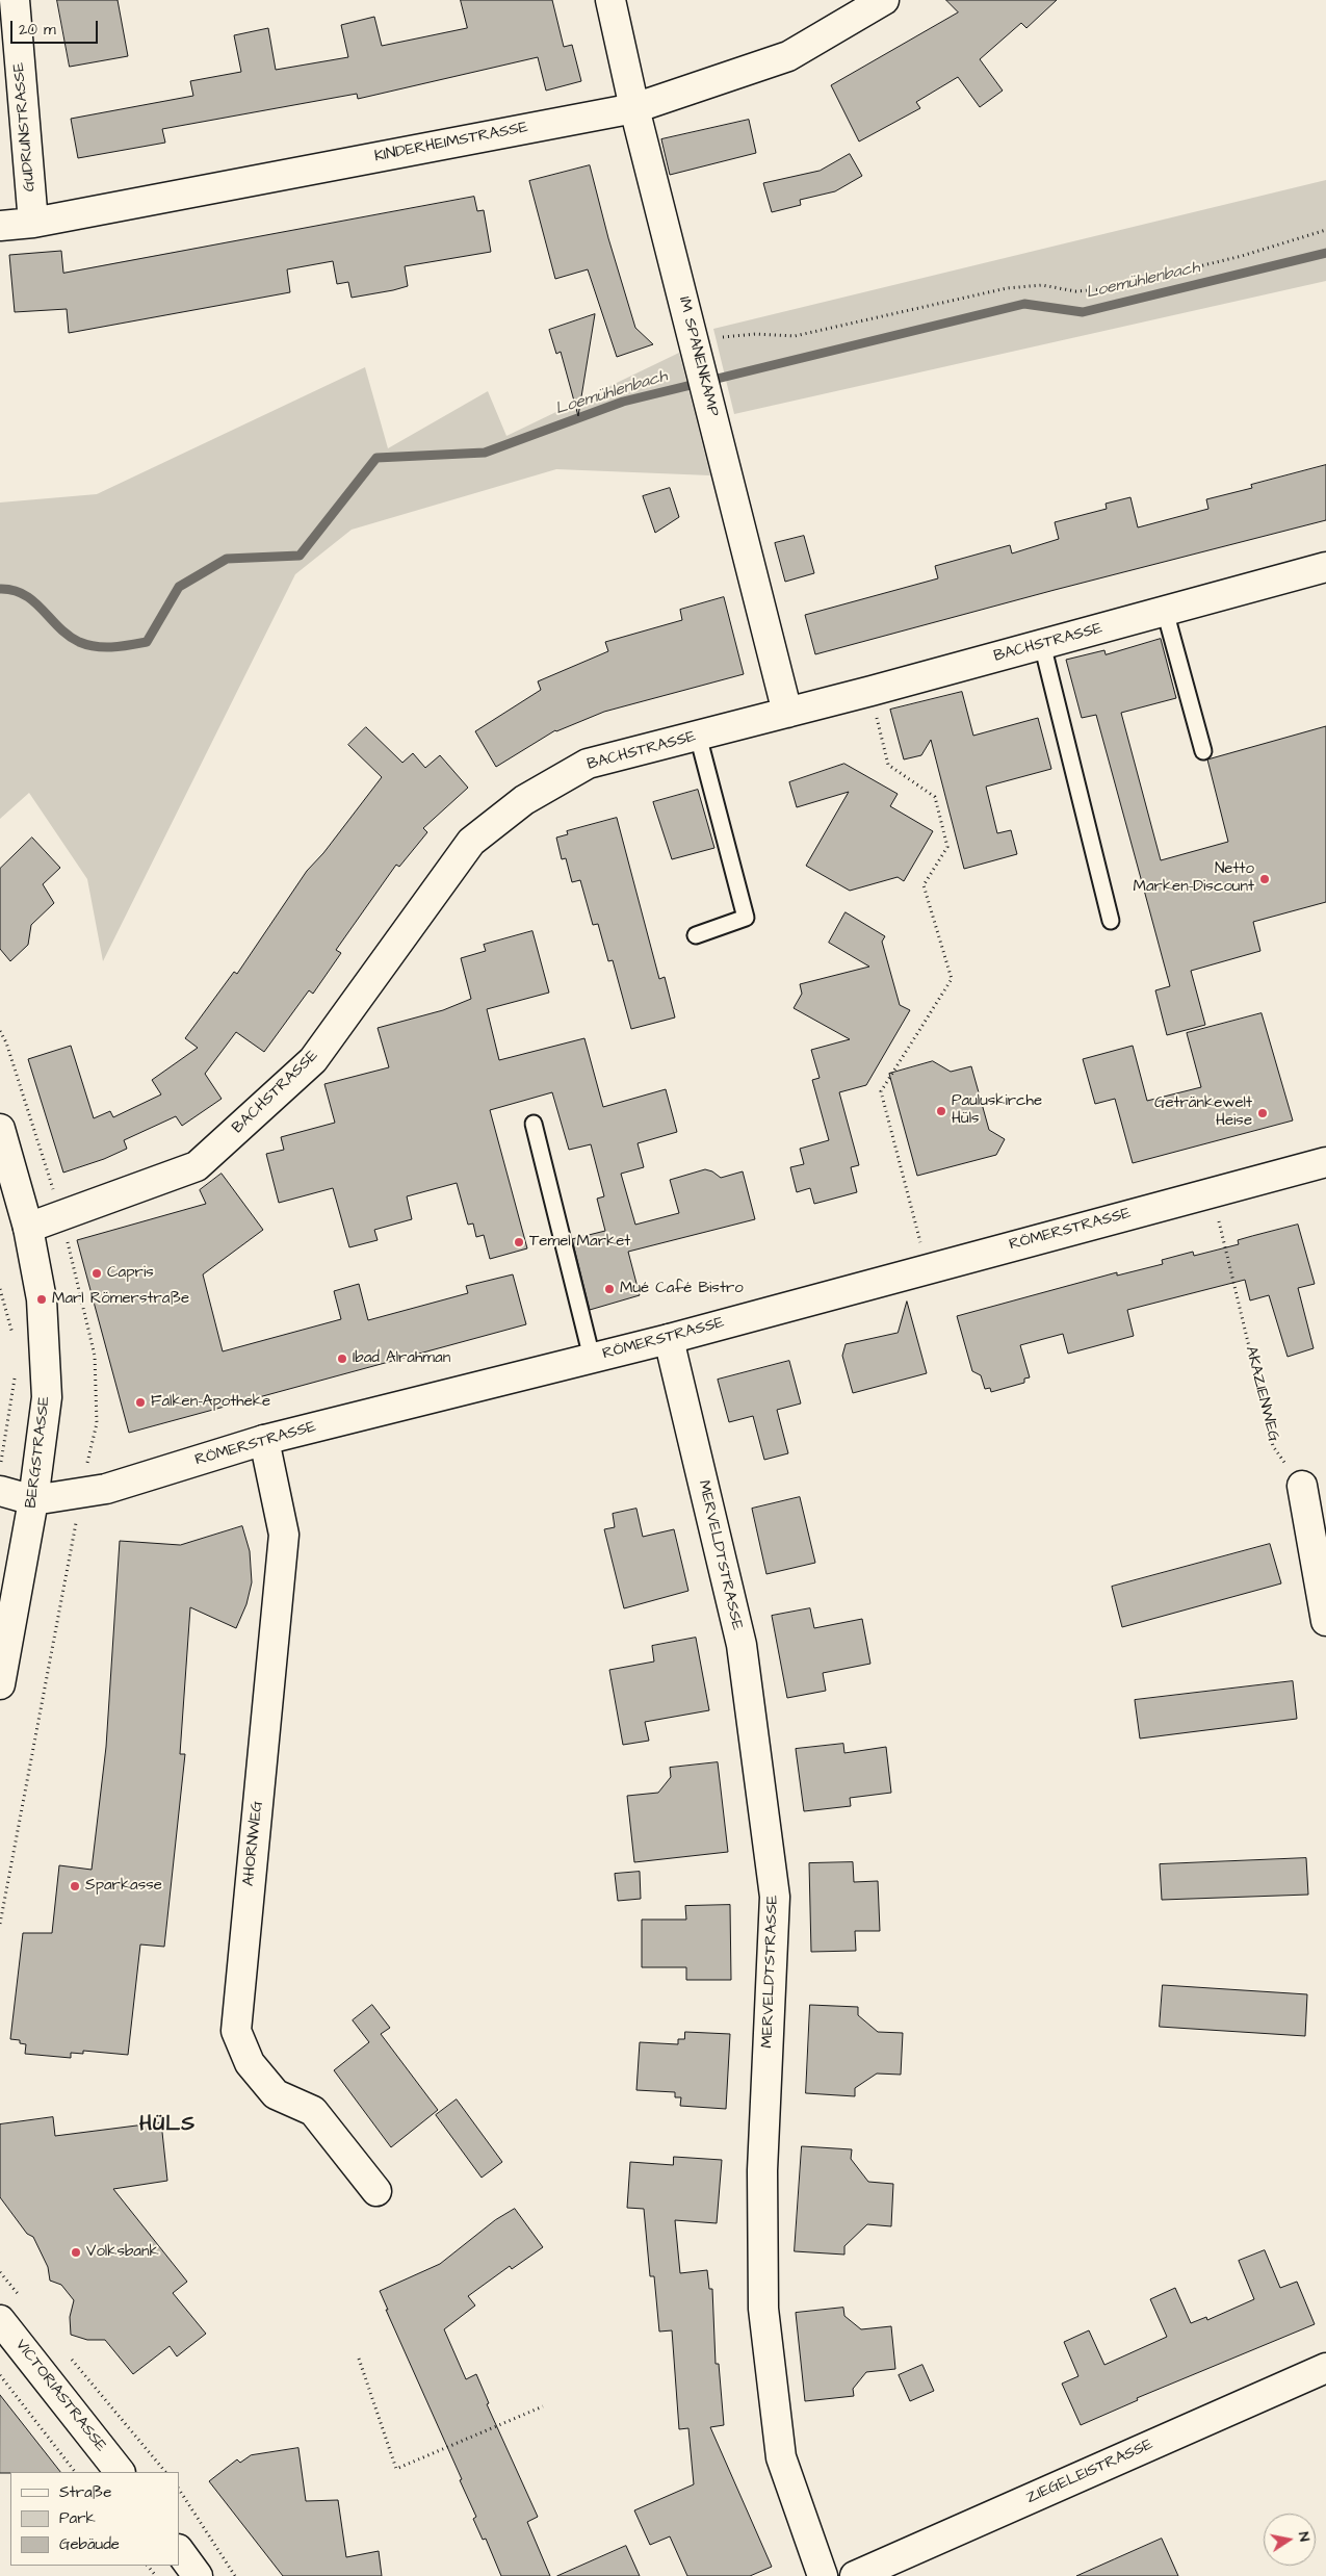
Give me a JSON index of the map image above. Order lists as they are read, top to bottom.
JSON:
{
  "streets": {
    "street": [
      "GUDRUNSTRASSE",
      "KINDERHEIMSTRASSE",
      "IM SPANENKAMP",
      "BACHSTRASSE",
      "RÖMERSTRASSE",
      "BERGSTRASSE",
      "MERVELDTSTRASSE",
      "AHORNWEG",
      "VICTORIASTRASSE",
      "ZIEGELEISTRASSE"
    ],
    "path": ["AKAZIENWEG"]
  },
  "crossings": [
    ["GUDRUNSTRASSE", "KINDERHEIMSTRASSE"],
    ["KINDERHEIMSTRASSE", "IM SPANENKAMP"],
    ["IM SPANENKAMP", "BACHSTRASSE"],
    ["BACHSTRASSE", "BERGSTRASSE"],
    ["RÖMERSTRASSE", "AKAZIENWEG"],
    ["RÖMERSTRASSE", "BERGSTRASSE"],
    ["RÖMERSTRASSE", "MERVELDTSTRASSE"],
    ["RÖMERSTRASSE", "AHORNWEG"]
  ],
  "districts": ["HÜLS"],
  "water": ["Loemühlenbach"],
  "places": [
    "Netto Marken-Discount",
    "Pauluskirche Hüls",
    "Getränkewelt Heise",
    "Temel Market",
    "Capris",
    "Mué Café Bistro",
    "Marl Römerstraße",
    "Ibad Alrahman",
    "Falken-Apotheke",
    "Sparkasse",
    "Volksbank"
  ],
  "legend": ["Straße", "Park", "Gebäude"],
  "scale_bar": "20 m",
  "north": "right"
}
